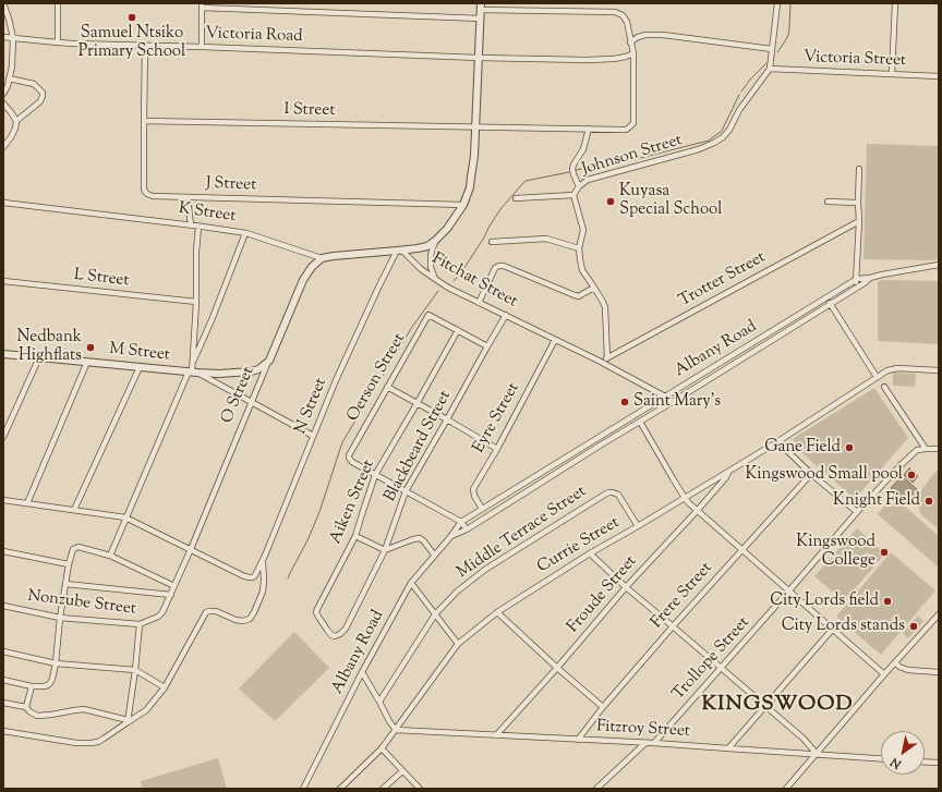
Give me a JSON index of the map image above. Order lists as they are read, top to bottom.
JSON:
{
  "streets": {
    "street": [
      "Victoria Road",
      "Victoria Street",
      "I Street",
      "Johnson Street",
      "J Street",
      "K Street",
      "L Street",
      "Trotter Street",
      "Fitchat Street",
      "Albany Road",
      "M Street",
      "Oerson Street",
      "O Street",
      "N Street",
      "Eyre Street",
      "Blackbeard Street",
      "Aiken Street",
      "Middle Terrace Street",
      "Currie Street",
      "Froude Street",
      "Frere Street",
      "Nonzube Street",
      "Trollope Street",
      "Fitzroy Street"
    ]
  },
  "crossings": [
    ["Victoria Road", "I Street"],
    ["Victoria Road", "J Street"],
    ["Victoria Road", "Fitchat Street"],
    ["Victoria Street", "Johnson Street"],
    ["I Street", "J Street"],
    ["I Street", "Fitchat Street"],
    ["Johnson Street", "Trotter Street"],
    ["J Street", "Fitchat Street"],
    ["K Street", "Fitchat Street"],
    ["K Street", "O Street"],
    ["K Street", "N Street"],
    ["Trotter Street", "Fitchat Street"],
    ["Fitchat Street", "Albany Road"],
    ["Fitchat Street", "N Street"],
    ["Fitchat Street", "Eyre Street"],
    ["Fitchat Street", "Blackbeard Street"],
    ["Albany Road", "Eyre Street"],
    ["M Street", "O Street"],
    ["Oerson Street", "Aiken Street"],
    ["O Street", "N Street"],
    ["O Street", "Nonzube Street"],
    ["N Street", "Nonzube Street"],
    ["Blackbeard Street", "Aiken Street"],
    ["Middle Terrace Street", "Currie Street"],
    ["Currie Street", "Froude Street"],
    ["Currie Street", "Fitzroy Street"],
    ["Froude Street", "Fitzroy Street"],
    ["Frere Street", "Fitzroy Street"],
    ["Trollope Street", "Fitzroy Street"]
  ],
  "districts": ["KINGSWOOD"],
  "places": [
    "Samuel Ntsiko Primary School",
    "Kuyasa Special School",
    "Nedbank Highflats",
    "Saint Mary's",
    "Gane Field",
    "Kingswood Small pool",
    "Knight Field",
    "Kingswood College",
    "City Lords field",
    "City Lords stands"
  ],
  "north": "bottom left"
}
